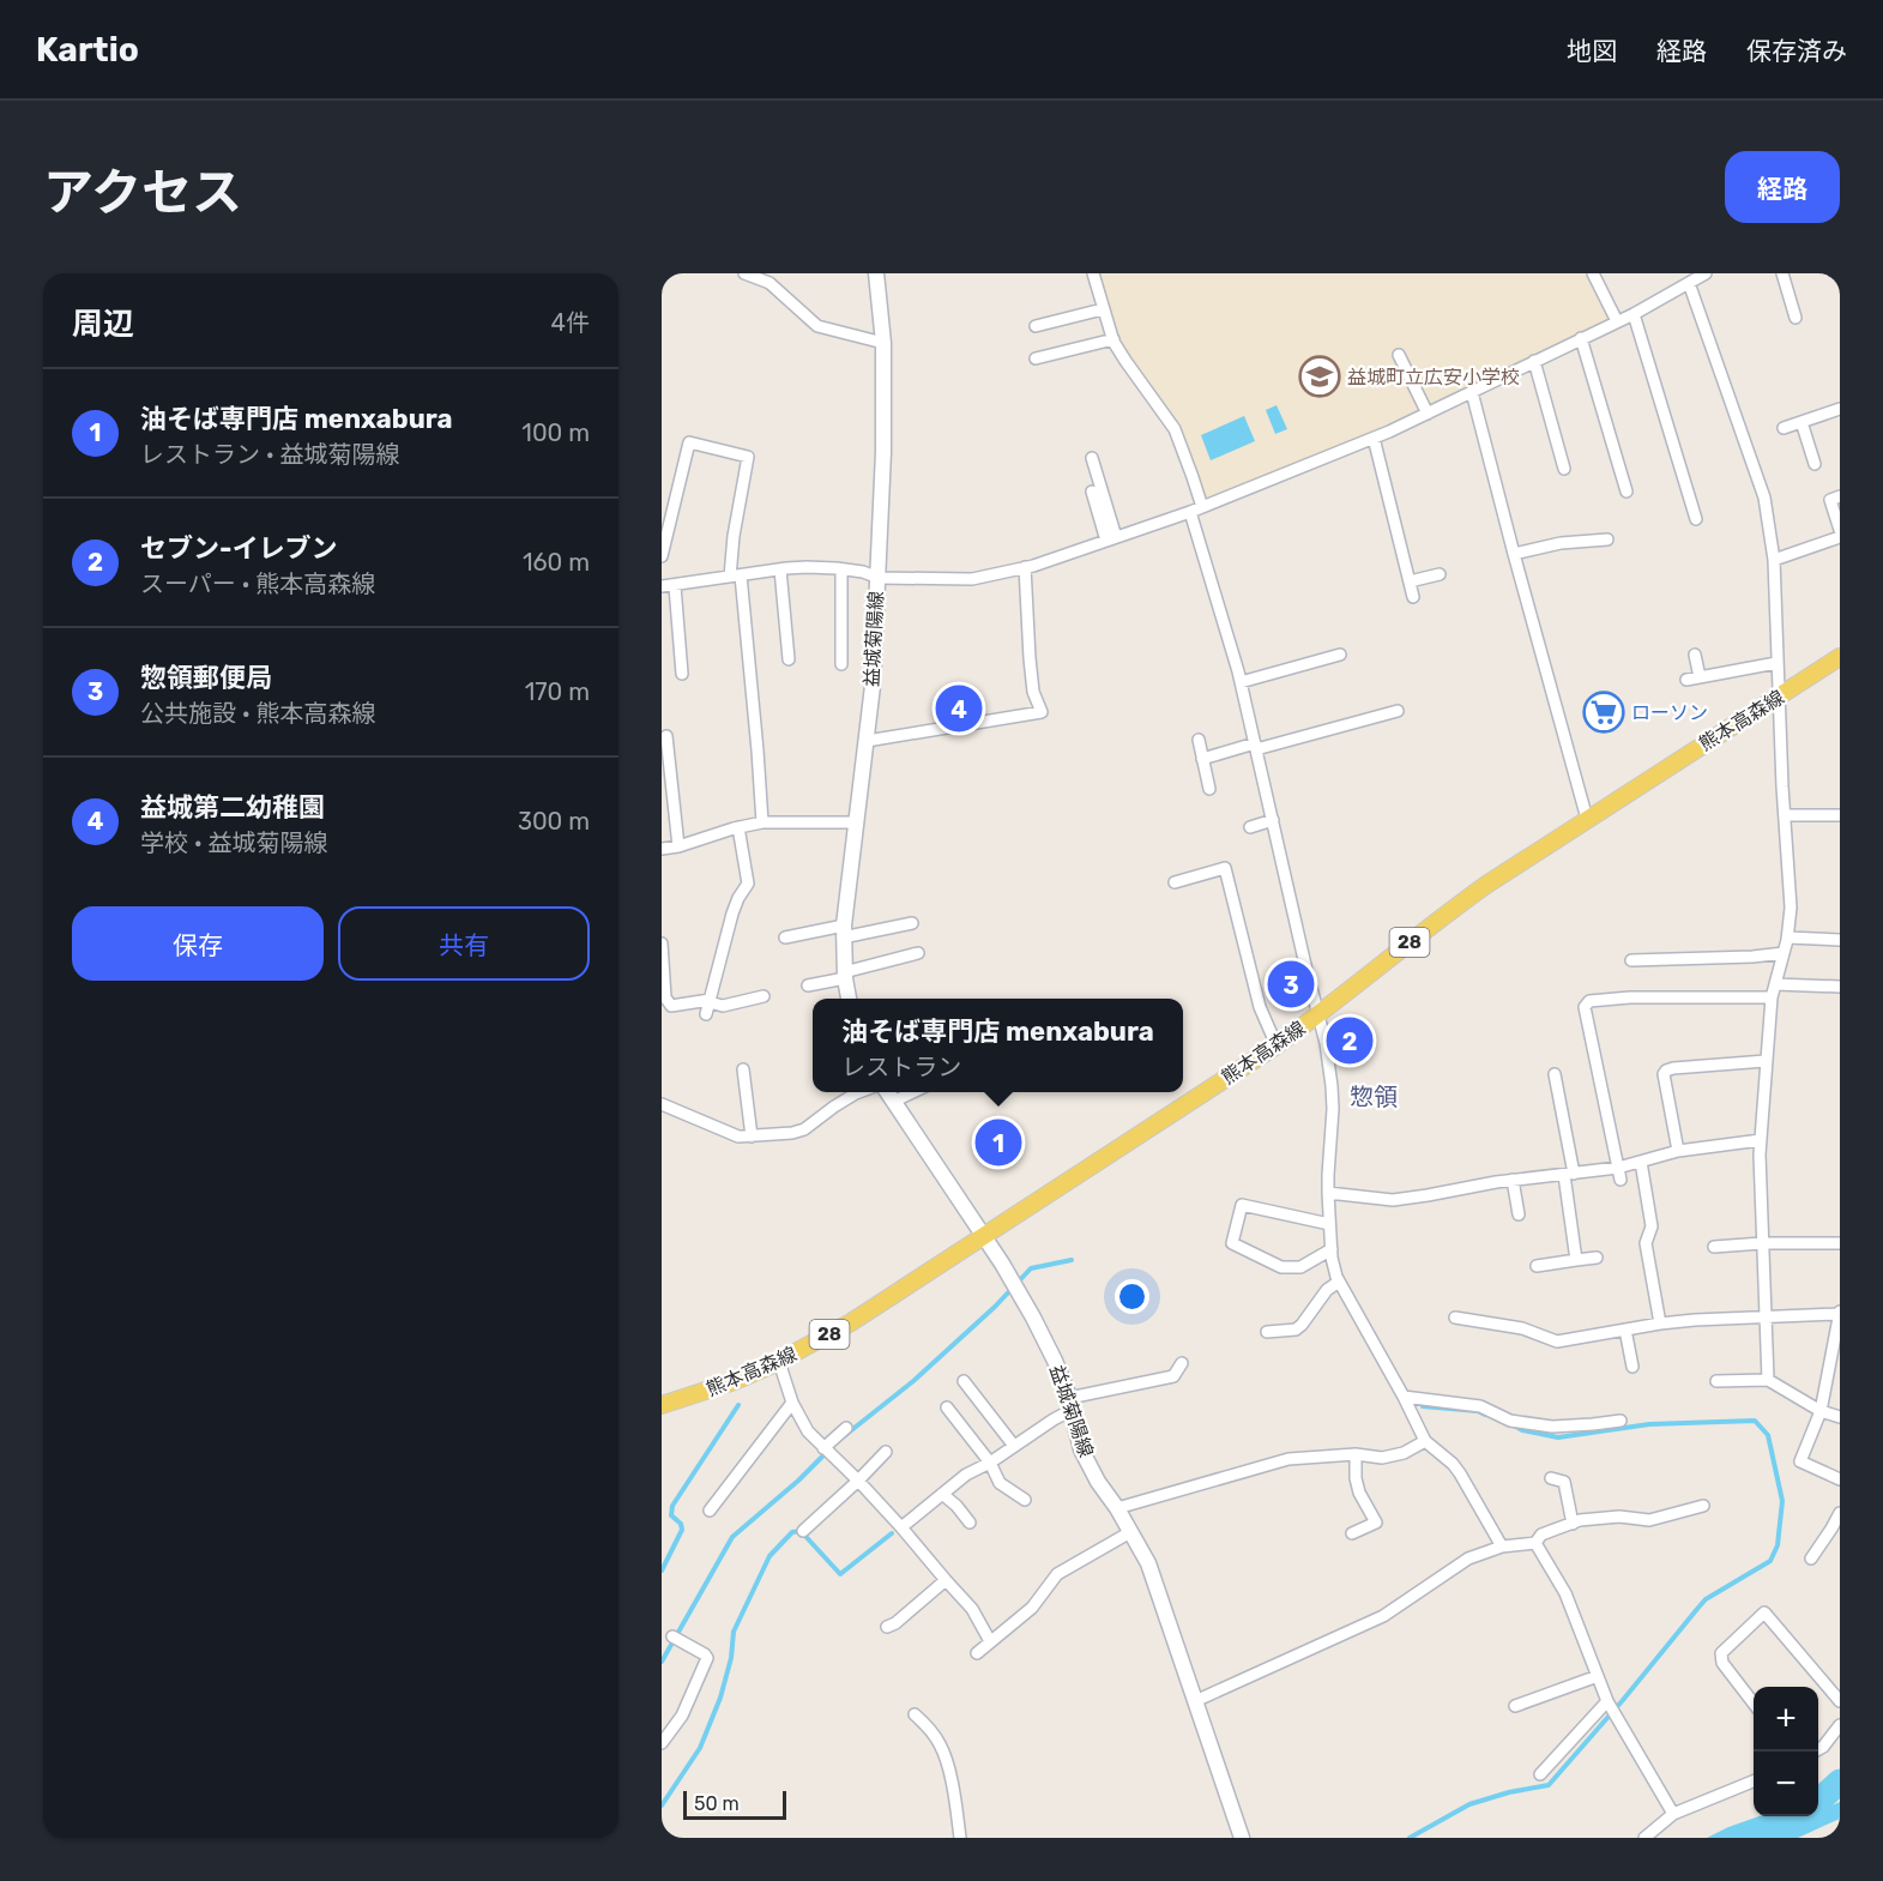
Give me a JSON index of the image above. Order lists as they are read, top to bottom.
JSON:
{
  "streets": {
    "main road": ["益城菊陽線", "熊本高森線", "28"]
  },
  "crossings": [
    ["益城菊陽線", "熊本高森線"]
  ],
  "districts": ["惣領"],
  "places": {
    "school or university": ["益城町立広安小学校"],
    "supermarket": ["ローソン"]
  },
  "scale_bar": "50 m",
  "page": {
    "header": "Kartio",
    "nav": ["地図", "経路", "保存済み"],
    "title": "アクセス",
    "buttons": [
      "経路",
      ["保存", "共有"]
    ],
    "heading": ["周辺", "4件"],
    "list": [
      {
        "mark": "1",
        "name": "油そば専門店 menxabura",
        "note": "レストラン · 益城菊陽線",
        "value": "100 m"
      },
      {
        "mark": "2",
        "name": "セブン-イレブン",
        "note": "スーパー · 熊本高森線",
        "value": "160 m"
      },
      {
        "mark": "3",
        "name": "惣領郵便局",
        "note": "公共施設 · 熊本高森線",
        "value": "170 m"
      },
      {
        "mark": "4",
        "name": "益城第二幼稚園",
        "note": "学校 · 益城菊陽線",
        "value": "300 m"
      }
    ],
    "pins": [
      "4",
      "3",
      "2",
      "1"
    ],
    "popup": ["油そば専門店 menxabura", "レストラン"],
    "map_buttons": ["+", "−"],
    "scale": "50 m"
  }
}
